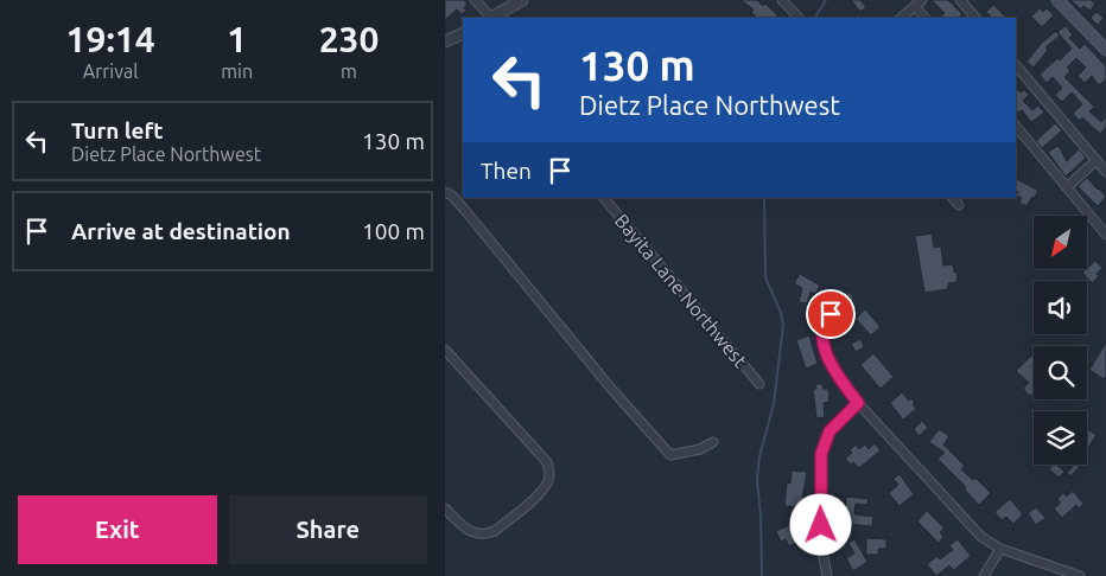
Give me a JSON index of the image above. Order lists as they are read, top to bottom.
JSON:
{
  "streets": {
    "street": ["Bayita Lane Northwest"]
  },
  "north": "bottom left",
  "page": {
    "eta": [
      "19:14",
      "Arrival",
      "1",
      "min",
      "230",
      "m"
    ],
    "turn": ["130 m", "Dietz Place Northwest"],
    "list": [
      {
        "name": "Turn left",
        "note": "Dietz Place Northwest",
        "value": "130 m"
      },
      {
        "name": "Arrive at destination",
        "value": "100 m"
      }
    ],
    "then": "Then",
    "buttons": ["Exit", "Share"]
  }
}
